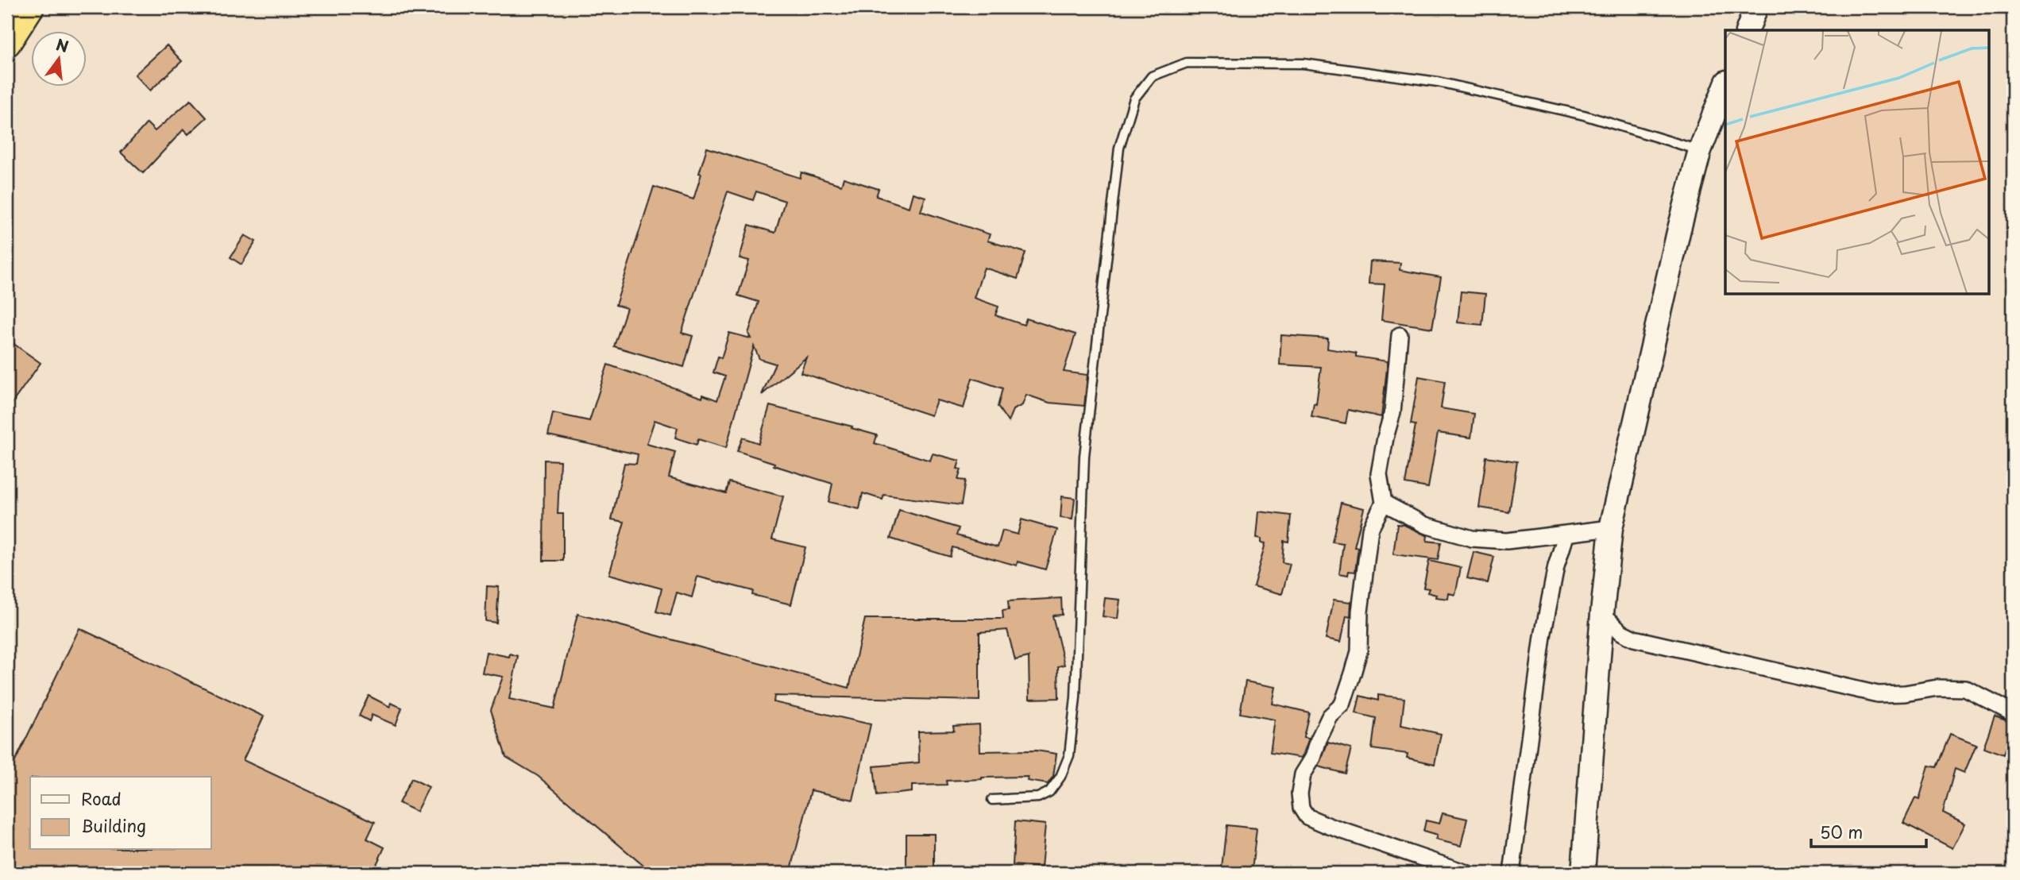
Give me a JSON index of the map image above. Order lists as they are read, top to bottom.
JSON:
{
  "legend": ["Road", "Building"],
  "scale_bar": "50 m",
  "north": "top"
}
